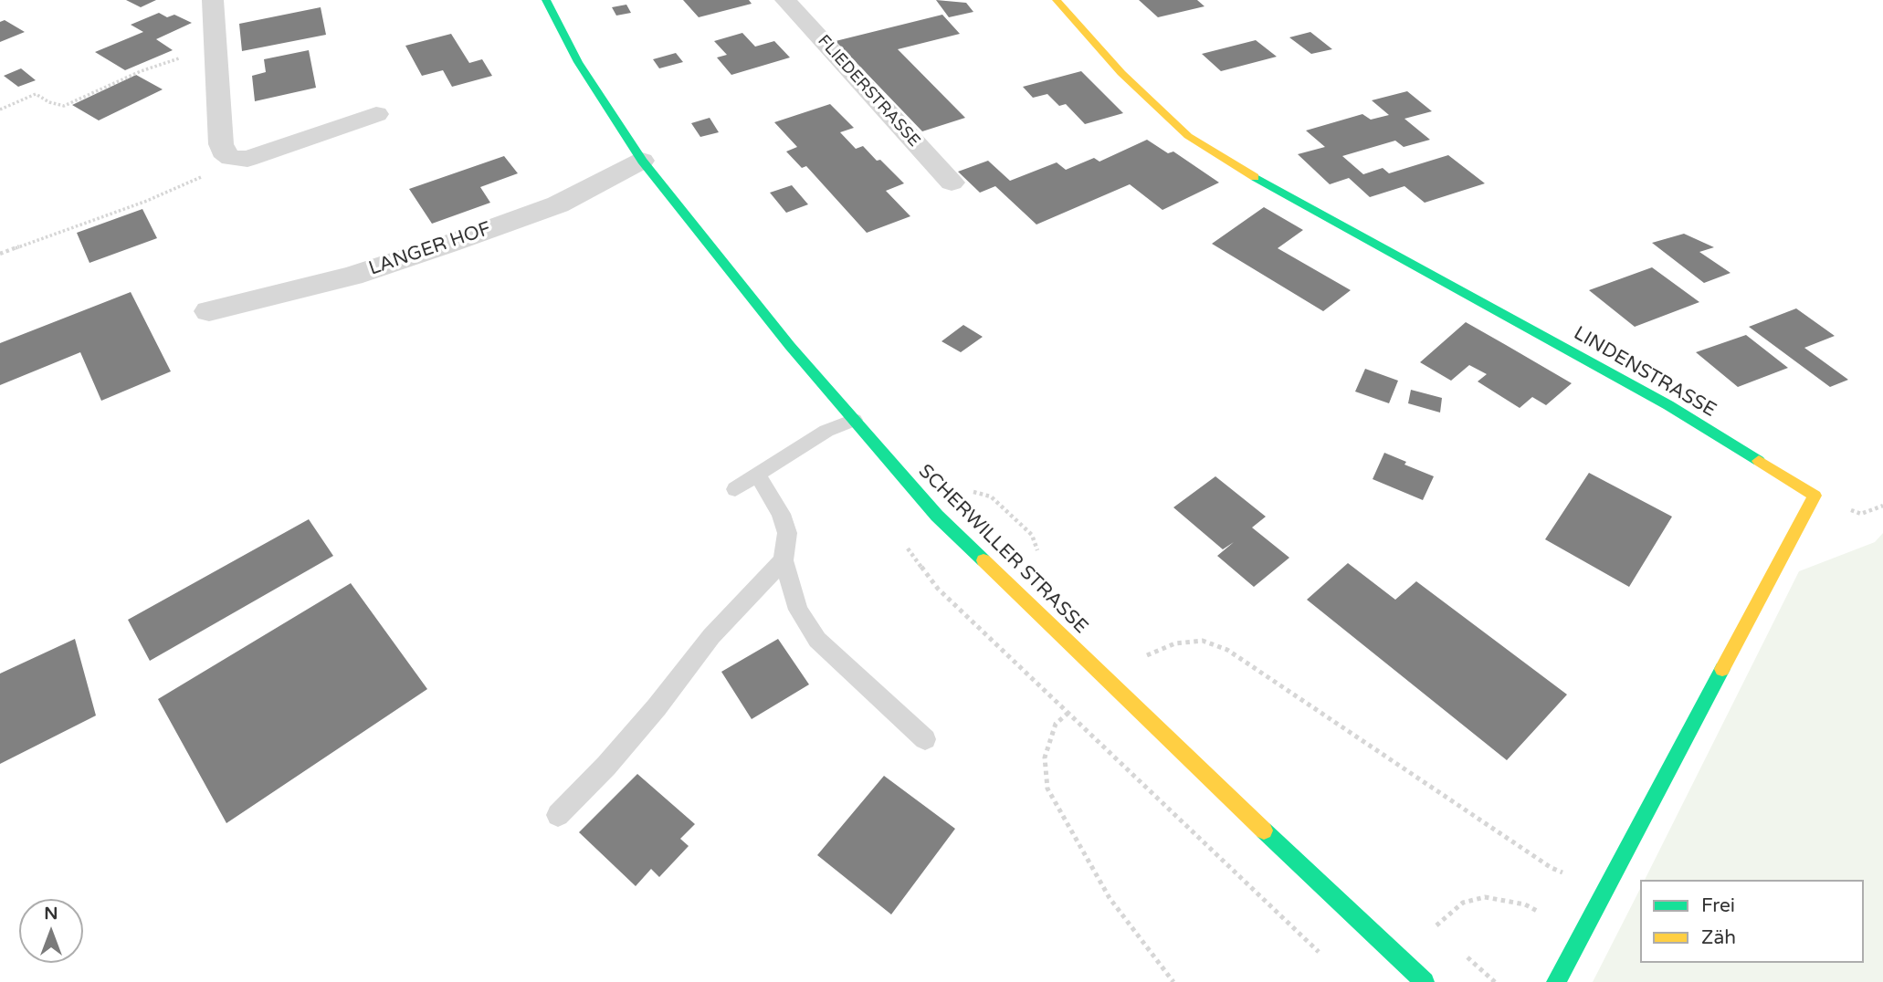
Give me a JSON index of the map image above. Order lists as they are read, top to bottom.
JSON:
{
  "streets": {
    "street": [
      "FLIEDERSTRASSE",
      "LANGER HOF",
      "LINDENSTRASSE",
      "SCHERWILLER STRASSE"
    ]
  },
  "crossings": [
    ["LANGER HOF", "SCHERWILLER STRASSE"]
  ],
  "legend": ["Frei", "Zäh"],
  "north": "top"
}
